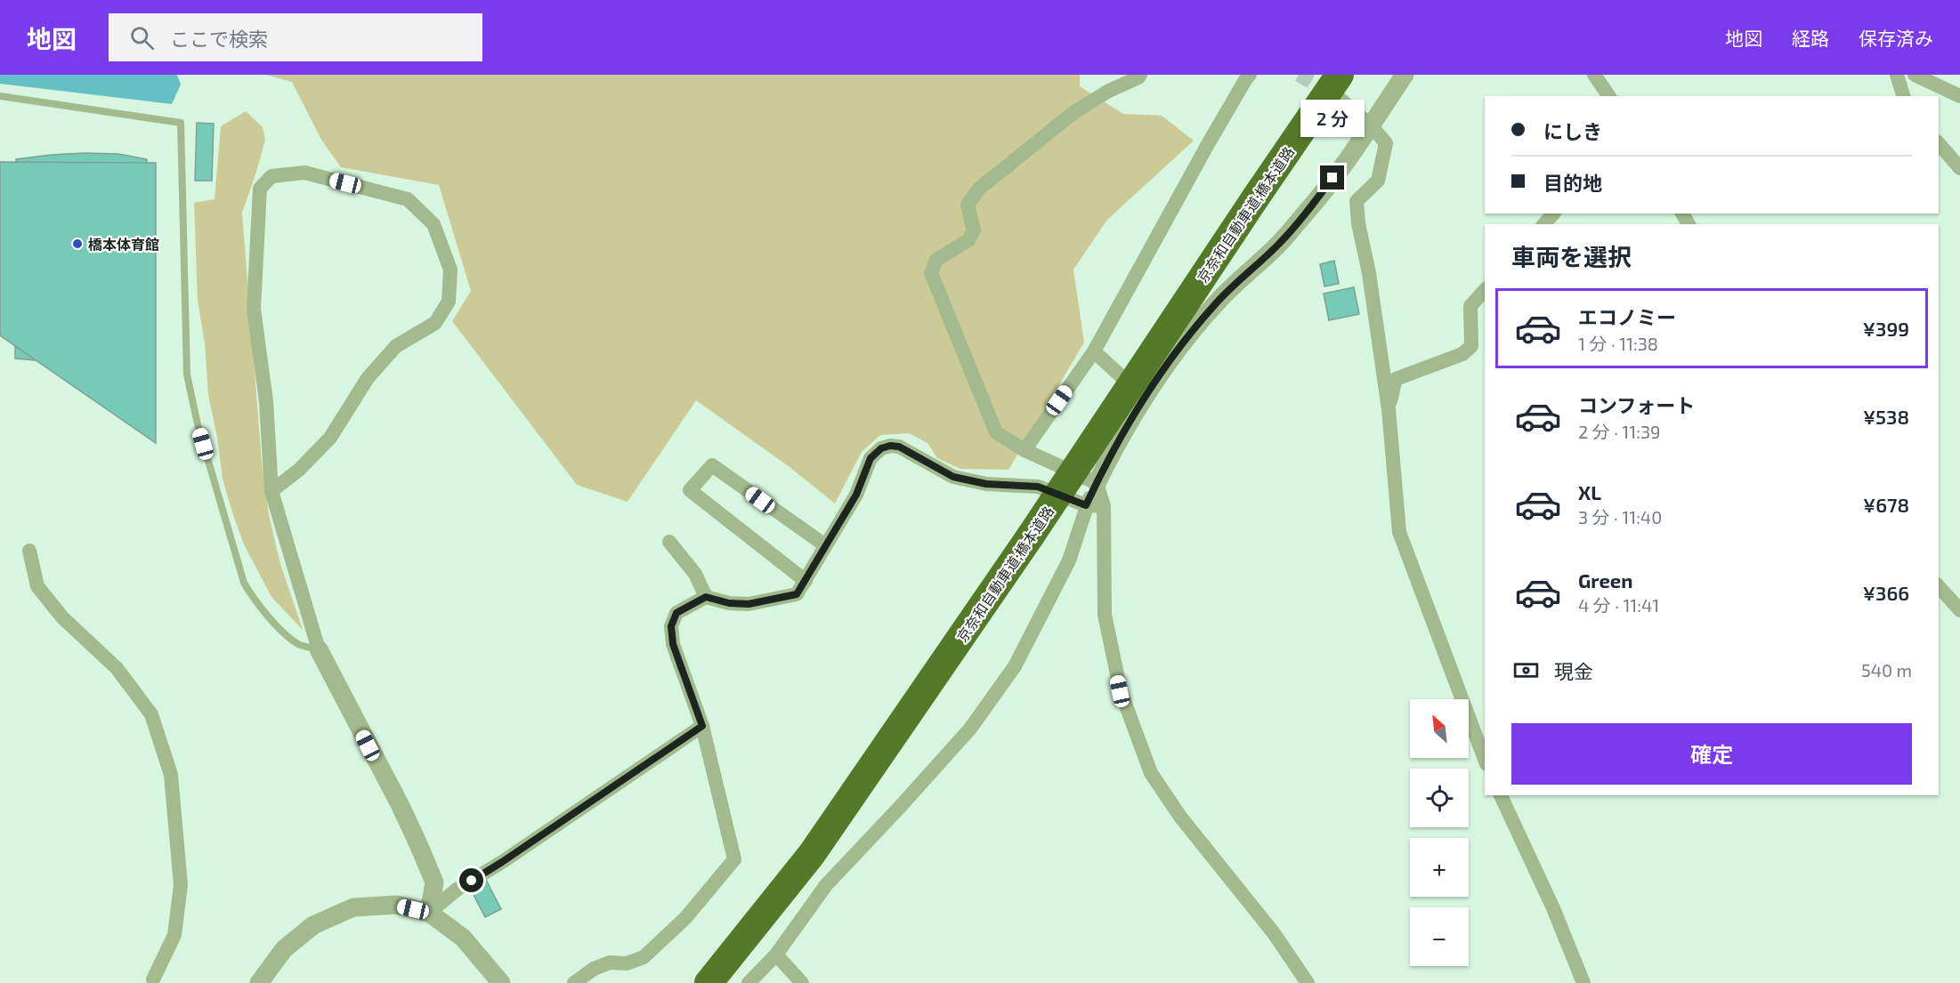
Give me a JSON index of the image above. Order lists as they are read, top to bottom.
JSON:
{
  "streets": {
    "highway": ["京奈和自動車道;橋本道路"]
  },
  "places": ["橋本体育館"],
  "north": "top left",
  "page": {
    "header": "地図",
    "search": "ここで検索",
    "nav": ["地図", "経路", "保存済み"],
    "banner": ["にしき", "目的地"],
    "bubble": "2 分",
    "heading": "車両を選択",
    "list": [
      {
        "name": "エコノミー",
        "note": "1 分 · 11:38",
        "value": "¥399"
      },
      {
        "name": "コンフォート",
        "note": "2 分 · 11:39",
        "value": "¥538"
      },
      {
        "name": "XL",
        "note": "3 分 · 11:40",
        "value": "¥678"
      },
      {
        "name": "Green",
        "note": "4 分 · 11:41",
        "value": "¥366"
      }
    ],
    "pay": ["現金", "540 m"],
    "map_buttons": ["+", "−"],
    "buttons": "確定"
  }
}
